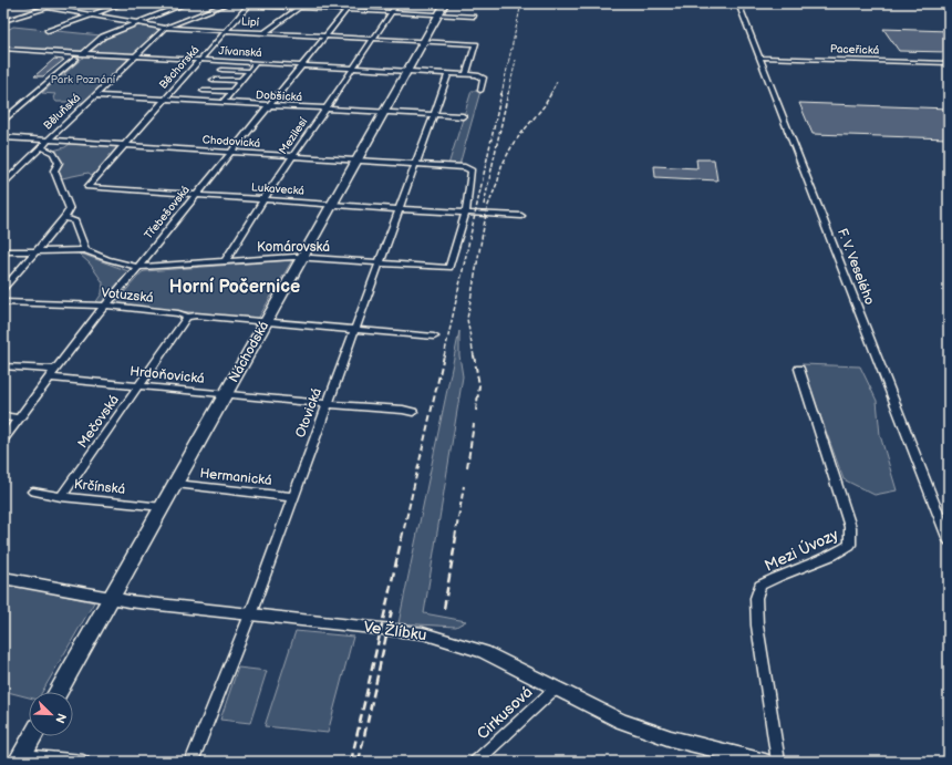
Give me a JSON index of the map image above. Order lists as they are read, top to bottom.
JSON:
{
  "streets": {
    "main road": ["Náchodská"],
    "street": [
      "Lipí",
      "Paceřická",
      "Jívanská",
      "Běchorská",
      "Dobšická",
      "Běluňská",
      "Mezilesí",
      "Chodovická",
      "Lukavecká",
      "Třebešovská",
      "Komárovská",
      "F. V. Veselého",
      "Votuzská",
      "Hrdoňovická",
      "Otovická",
      "Mečovská",
      "Hermanická",
      "Krčínská",
      "Mezi Úvozy",
      "Ve Žlíbku",
      "Cirkusová"
    ]
  },
  "crossings": [
    ["Lipí", "Jívanská"],
    ["Lipí", "Běchorská"],
    ["Lipí", "Běluňská"],
    ["Lipí", "Mezilesí"],
    ["Lipí", "Třebešovská"],
    ["Lipí", "Náchodská"],
    ["Paceřická", "F. V. Veselého"],
    ["Jívanská", "Běchorská"],
    ["Jívanská", "Běluňská"],
    ["Jívanská", "Mezilesí"],
    ["Jívanská", "Třebešovská"],
    ["Jívanská", "Náchodská"],
    ["Jívanská", "Otovická"],
    ["Běchorská", "Dobšická"],
    ["Běchorská", "Chodovická"],
    ["Běchorská", "Lukavecká"],
    ["Dobšická", "Běluňská"],
    ["Dobšická", "Mezilesí"],
    ["Dobšická", "Třebešovská"],
    ["Dobšická", "Náchodská"],
    ["Dobšická", "Otovická"],
    ["Běluňská", "Chodovická"],
    ["Mezilesí", "Chodovická"],
    ["Mezilesí", "Lukavecká"],
    ["Mezilesí", "Komárovská"],
    ["Chodovická", "Lukavecká"],
    ["Chodovická", "Třebešovská"],
    ["Chodovická", "Komárovská"],
    ["Chodovická", "Náchodská"],
    ["Chodovická", "Otovická"],
    ["Lukavecká", "Třebešovská"],
    ["Lukavecká", "Komárovská"],
    ["Lukavecká", "Náchodská"],
    ["Lukavecká", "Otovická"],
    ["Třebešovská", "Komárovská"],
    ["Třebešovská", "Votuzská"],
    ["Třebešovská", "Hrdoňovická"],
    ["Komárovská", "Náchodská"],
    ["Komárovská", "Otovická"],
    ["Votuzská", "Náchodská"],
    ["Votuzská", "Otovická"],
    ["Votuzská", "Mečovská"],
    ["Náchodská", "Hrdoňovická"],
    ["Náchodská", "Hermanická"],
    ["Náchodská", "Krčínská"],
    ["Náchodská", "Ve Žlíbku"],
    ["Hrdoňovická", "Otovická"],
    ["Hrdoňovická", "Mečovská"],
    ["Otovická", "Hermanická"],
    ["Otovická", "Ve Žlíbku"],
    ["Mečovská", "Krčínská"],
    ["Ve Žlíbku", "Cirkusová"]
  ],
  "districts": ["Horní Počernice"],
  "parks": ["Park Poznání"],
  "north": "bottom right"
}
